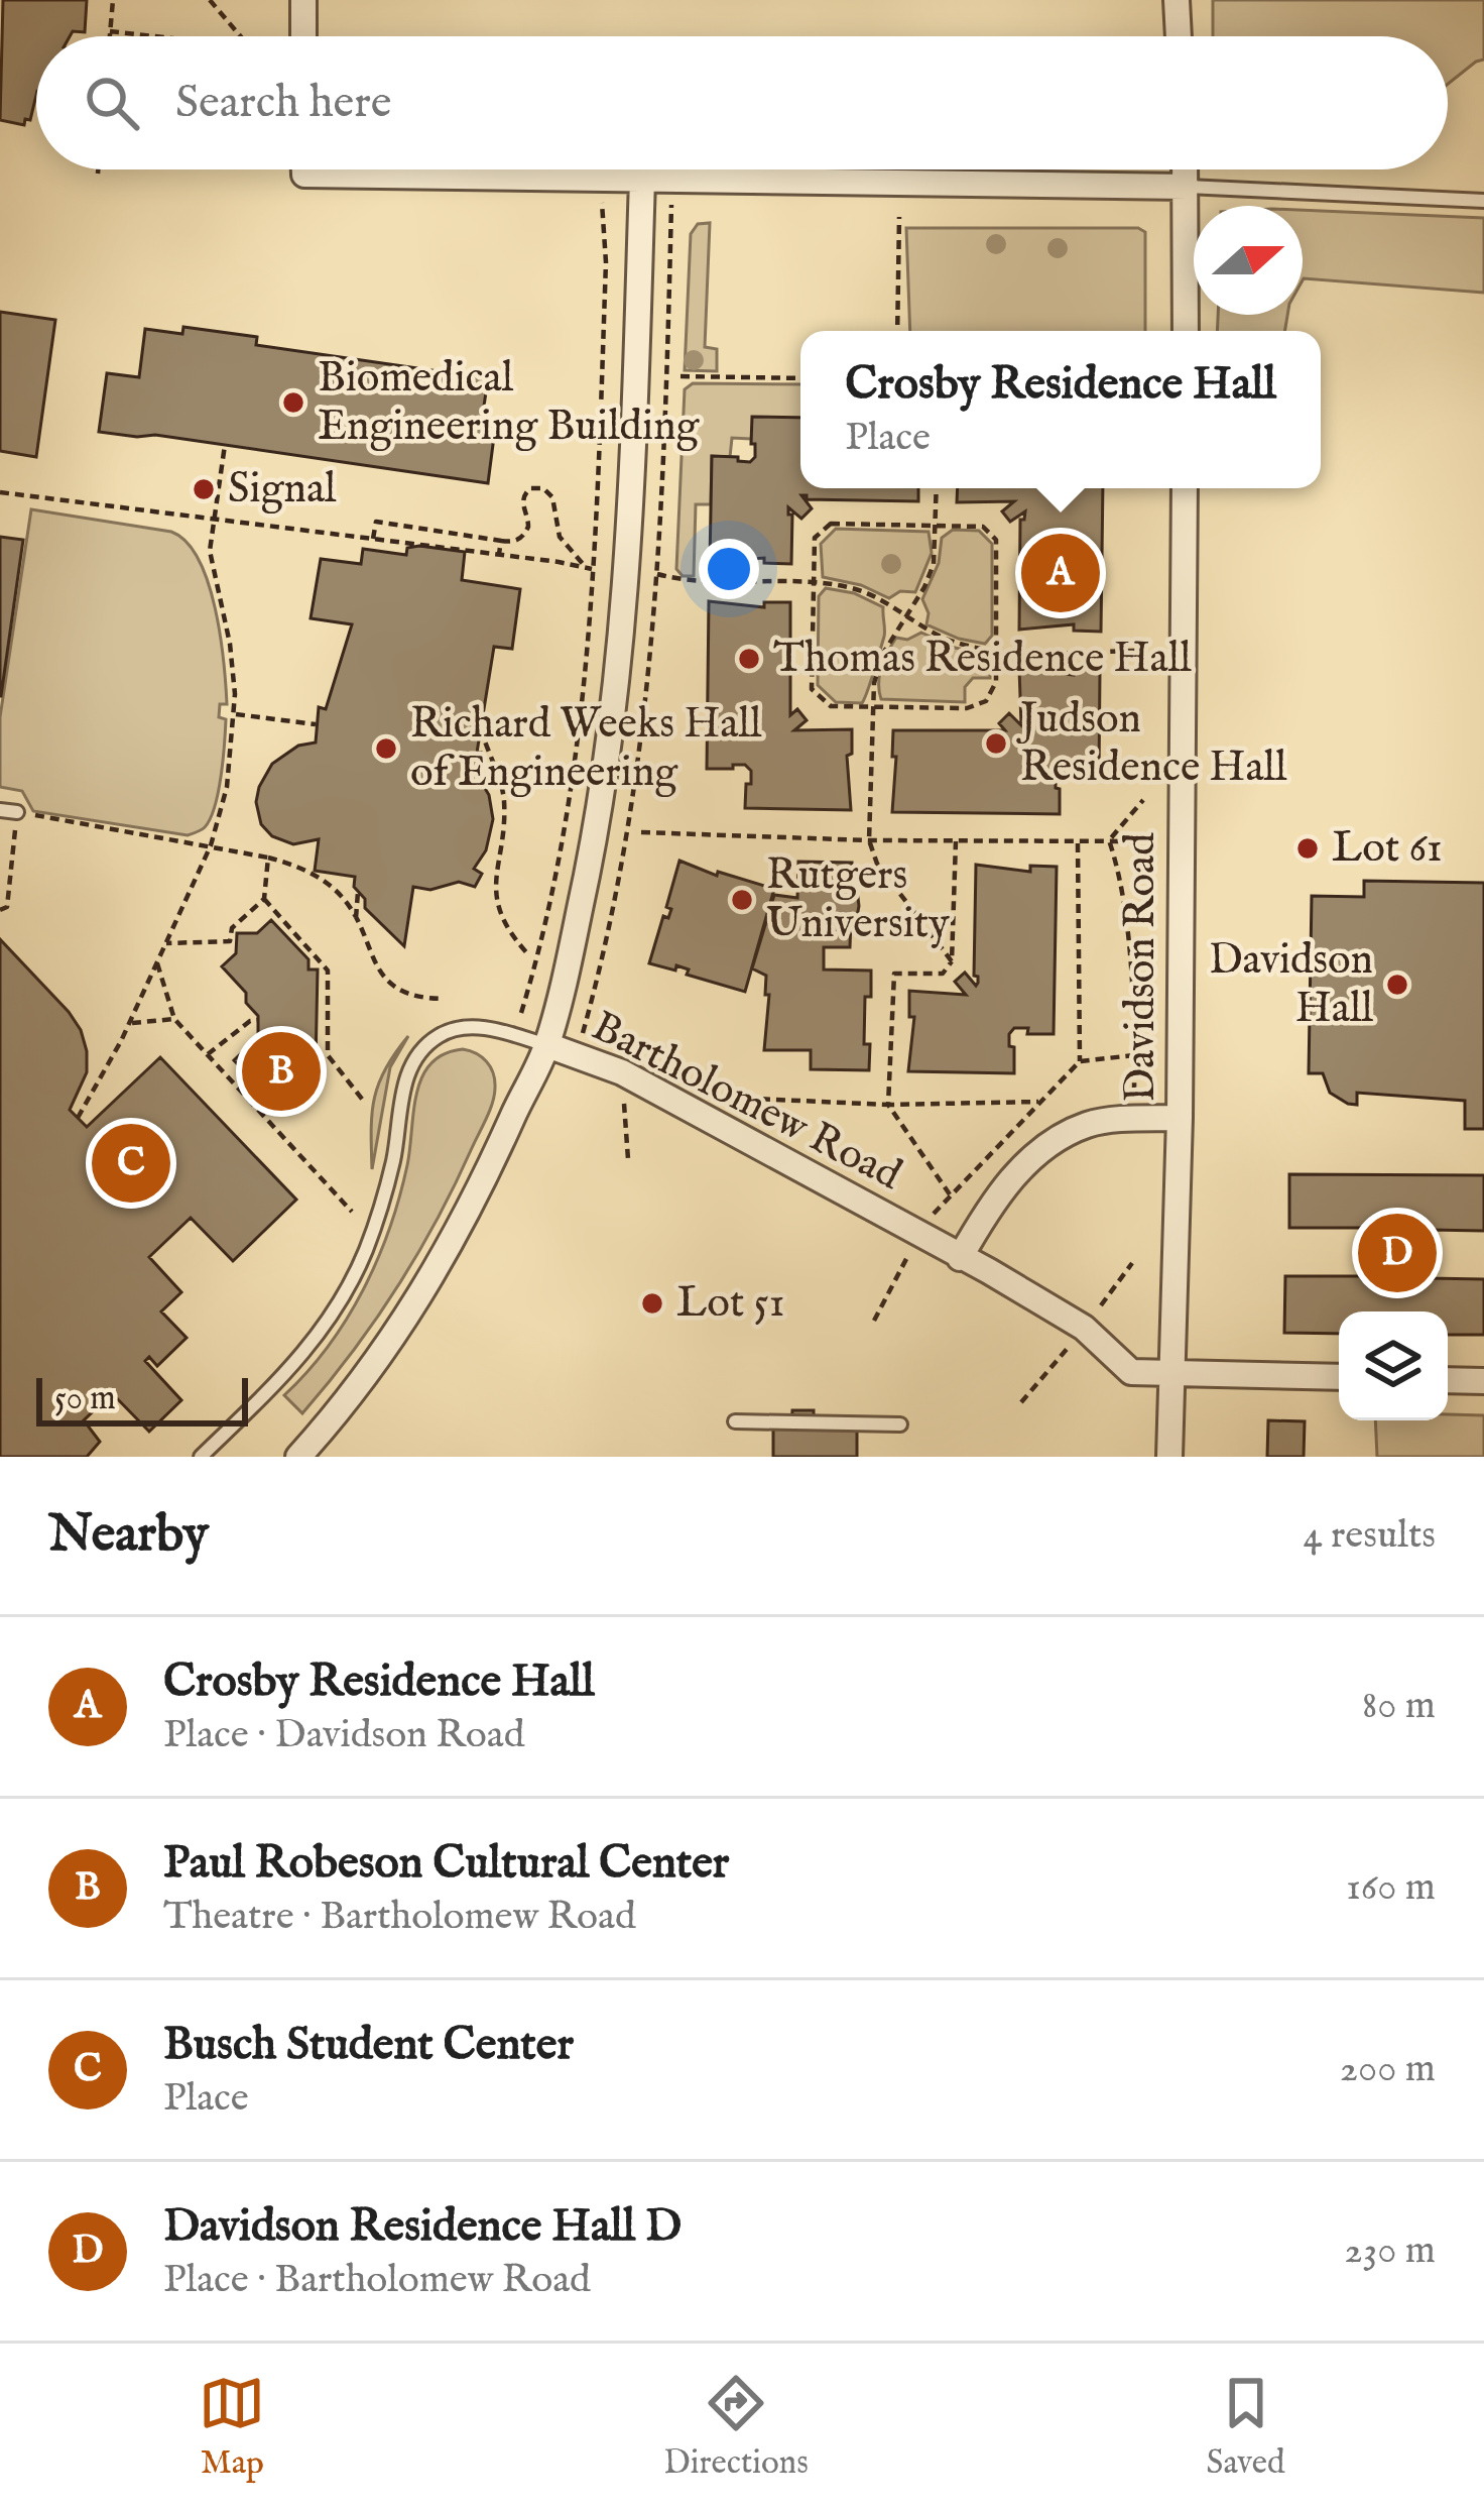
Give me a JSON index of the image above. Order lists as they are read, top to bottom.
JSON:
{
  "streets": {
    "street": ["Davidson Road", "Bartholomew Road"]
  },
  "crossings": [
    ["Davidson Road", "Bartholomew Road"]
  ],
  "places": [
    "Biomedical Engineering Building",
    "Signal",
    "Thomas Residence Hall",
    "Judson Residence Hall",
    "Richard Weeks Hall of Engineering",
    "Lot 61",
    "Rutgers University",
    "Davidson Hall",
    "Lot 51"
  ],
  "scale_bar": "50 m",
  "north": "right",
  "page": {
    "search": "Search here",
    "popup": ["Crosby Residence Hall", "Place"],
    "pins": [
      "A",
      "B",
      "C",
      "D"
    ],
    "scale": "50 m",
    "heading": ["Nearby", "4 results"],
    "list": [
      {
        "mark": "A",
        "name": "Crosby Residence Hall",
        "note": "Place · Davidson Road",
        "value": "80 m"
      },
      {
        "mark": "B",
        "name": "Paul Robeson Cultural Center",
        "note": "Theatre · Bartholomew Road",
        "value": "160 m"
      },
      {
        "mark": "C",
        "name": "Busch Student Center",
        "note": "Place",
        "value": "200 m"
      },
      {
        "mark": "D",
        "name": "Davidson Residence Hall D",
        "note": "Place · Bartholomew Road",
        "value": "230 m"
      }
    ],
    "nav": ["Map", "Directions", "Saved"]
  }
}
